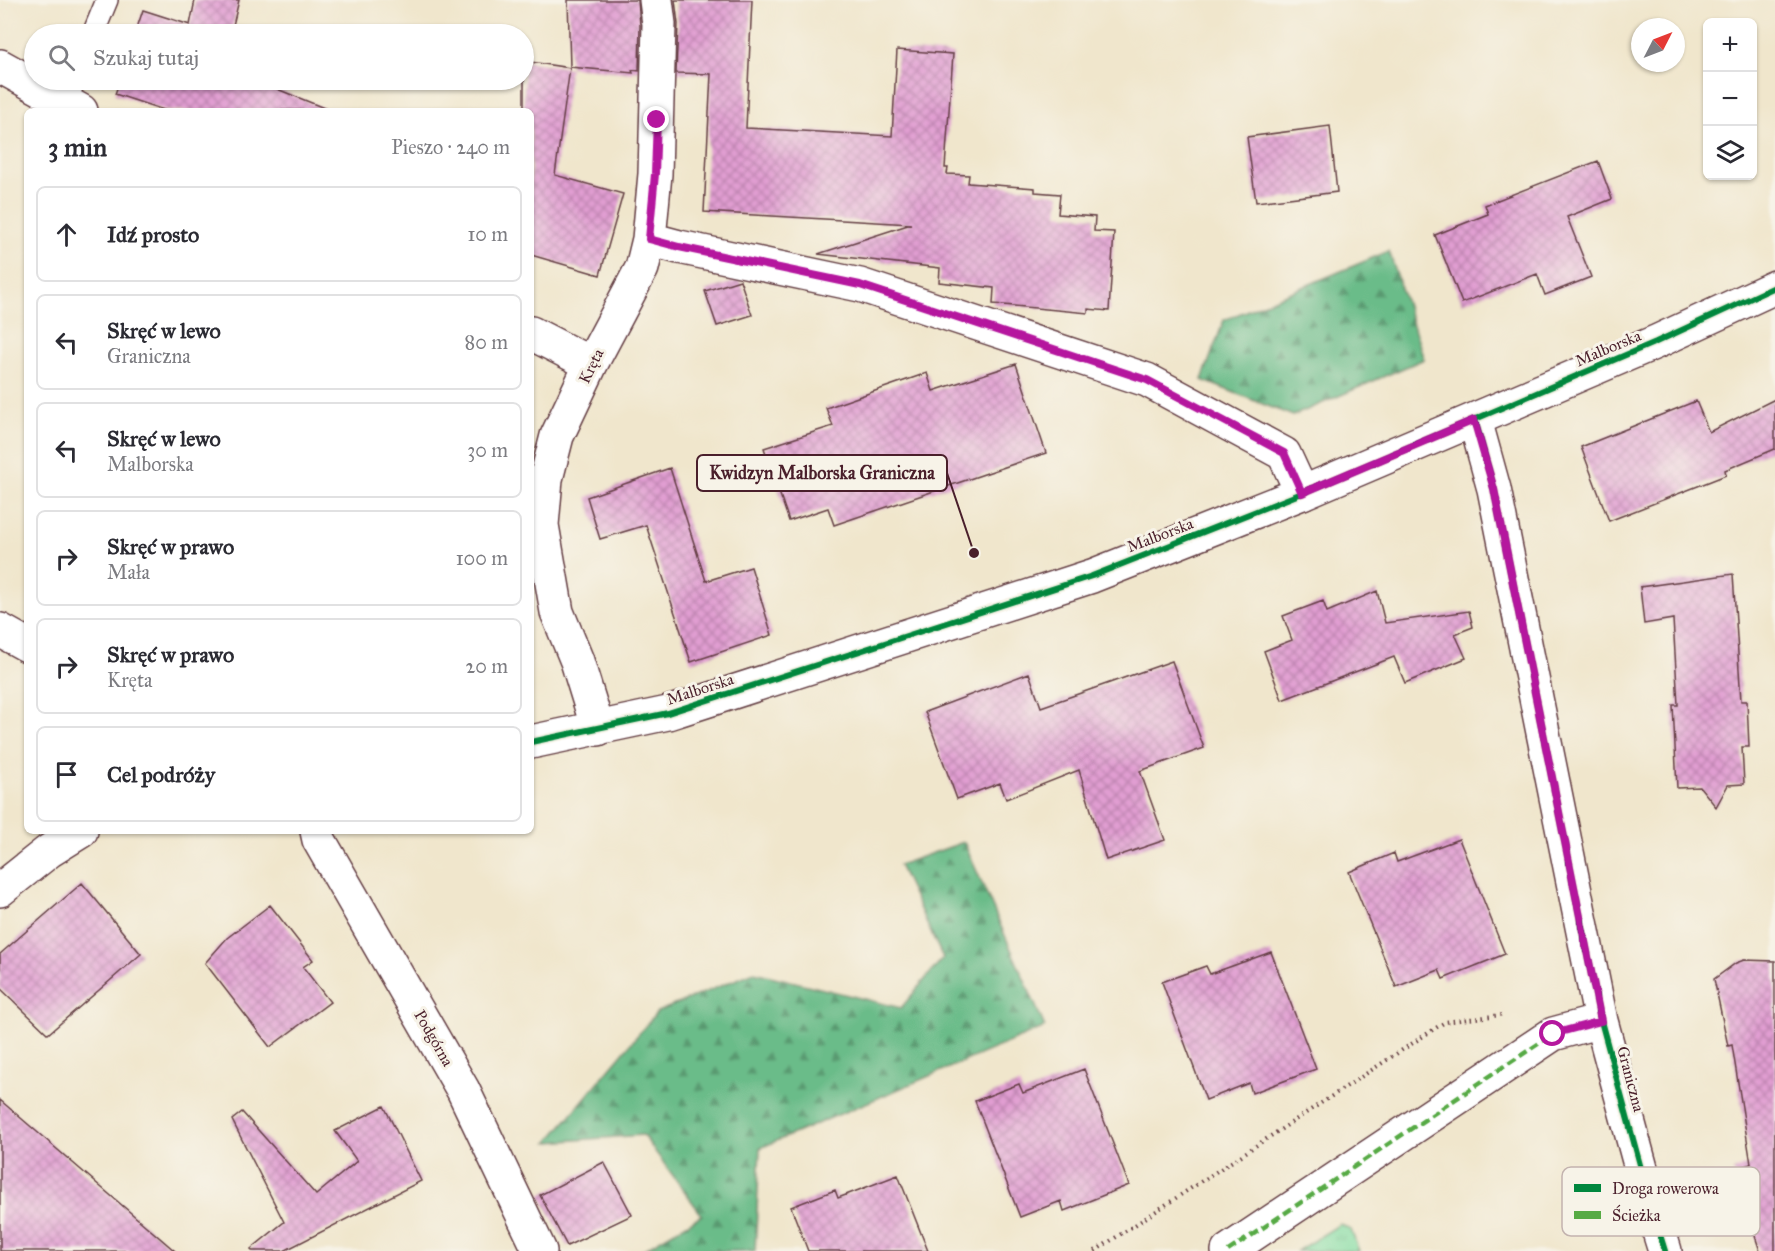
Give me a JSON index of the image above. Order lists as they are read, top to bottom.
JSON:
{
  "streets": {
    "street": [
      "Malborska",
      "Kręta",
      "Podgórna",
      "Graniczna"
    ]
  },
  "crossings": [
    ["Malborska", "Kręta"],
    ["Malborska", "Graniczna"]
  ],
  "places": ["Kwidzyn Malborska Graniczna"],
  "legend": ["Droga rowerowa", "Ścieżka"],
  "north": "top right",
  "page": {
    "map_buttons": ["+", "−"],
    "search": "Szukaj tutaj",
    "heading": ["3 min", "Pieszo · 240 m"],
    "list": [
      ["Idź prosto", "10 m"],
      ["Skręć w lewo", "Graniczna", "80 m"],
      ["Skręć w lewo", "Malborska", "30 m"],
      ["Skręć w prawo", "Mała", "100 m"],
      ["Skręć w prawo", "Kręta", "20 m"],
      "Cel podróży"
    ]
  }
}
